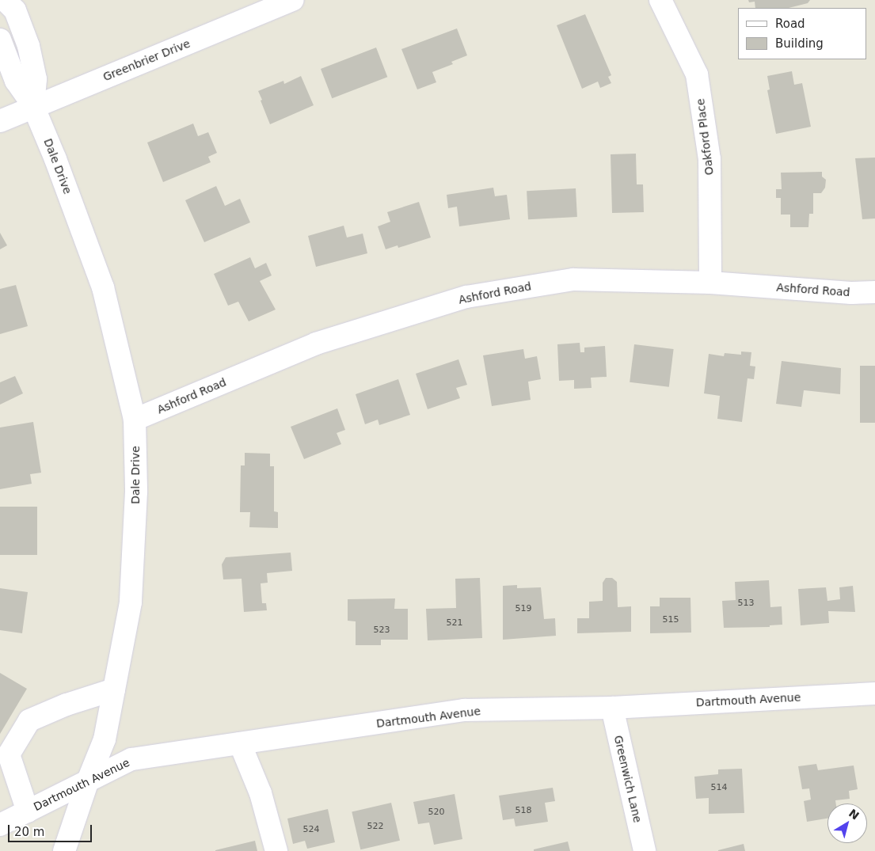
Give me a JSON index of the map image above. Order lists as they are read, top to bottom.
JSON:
{
  "streets": {
    "street": [
      "Greenbrier Drive",
      "Oakford Place",
      "Dale Drive",
      "Ashford Road",
      "Dartmouth Avenue",
      "Greenwich Lane"
    ]
  },
  "crossings": [
    ["Greenbrier Drive", "Dale Drive"],
    ["Oakford Place", "Ashford Road"],
    ["Dale Drive", "Ashford Road"],
    ["Dale Drive", "Dartmouth Avenue"],
    ["Dartmouth Avenue", "Greenwich Lane"]
  ],
  "house_numbers": [
    "513",
    "519",
    "515",
    "521",
    "523",
    "514",
    "518",
    "520",
    "522",
    "524"
  ],
  "legend": ["Road", "Building"],
  "scale_bar": "20 m",
  "north": "top right"
}
